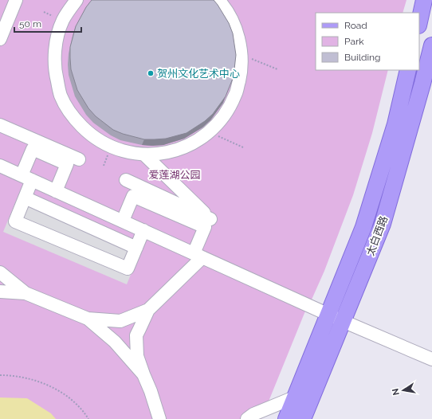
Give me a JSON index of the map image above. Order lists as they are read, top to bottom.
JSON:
{
  "streets": {
    "main road": ["太白西路"]
  },
  "parks": ["爱莲湖公园"],
  "places": ["贺州文化艺术中心"],
  "legend": ["Road", "Park", "Building"],
  "scale_bar": "50 m",
  "north": "left"
}
